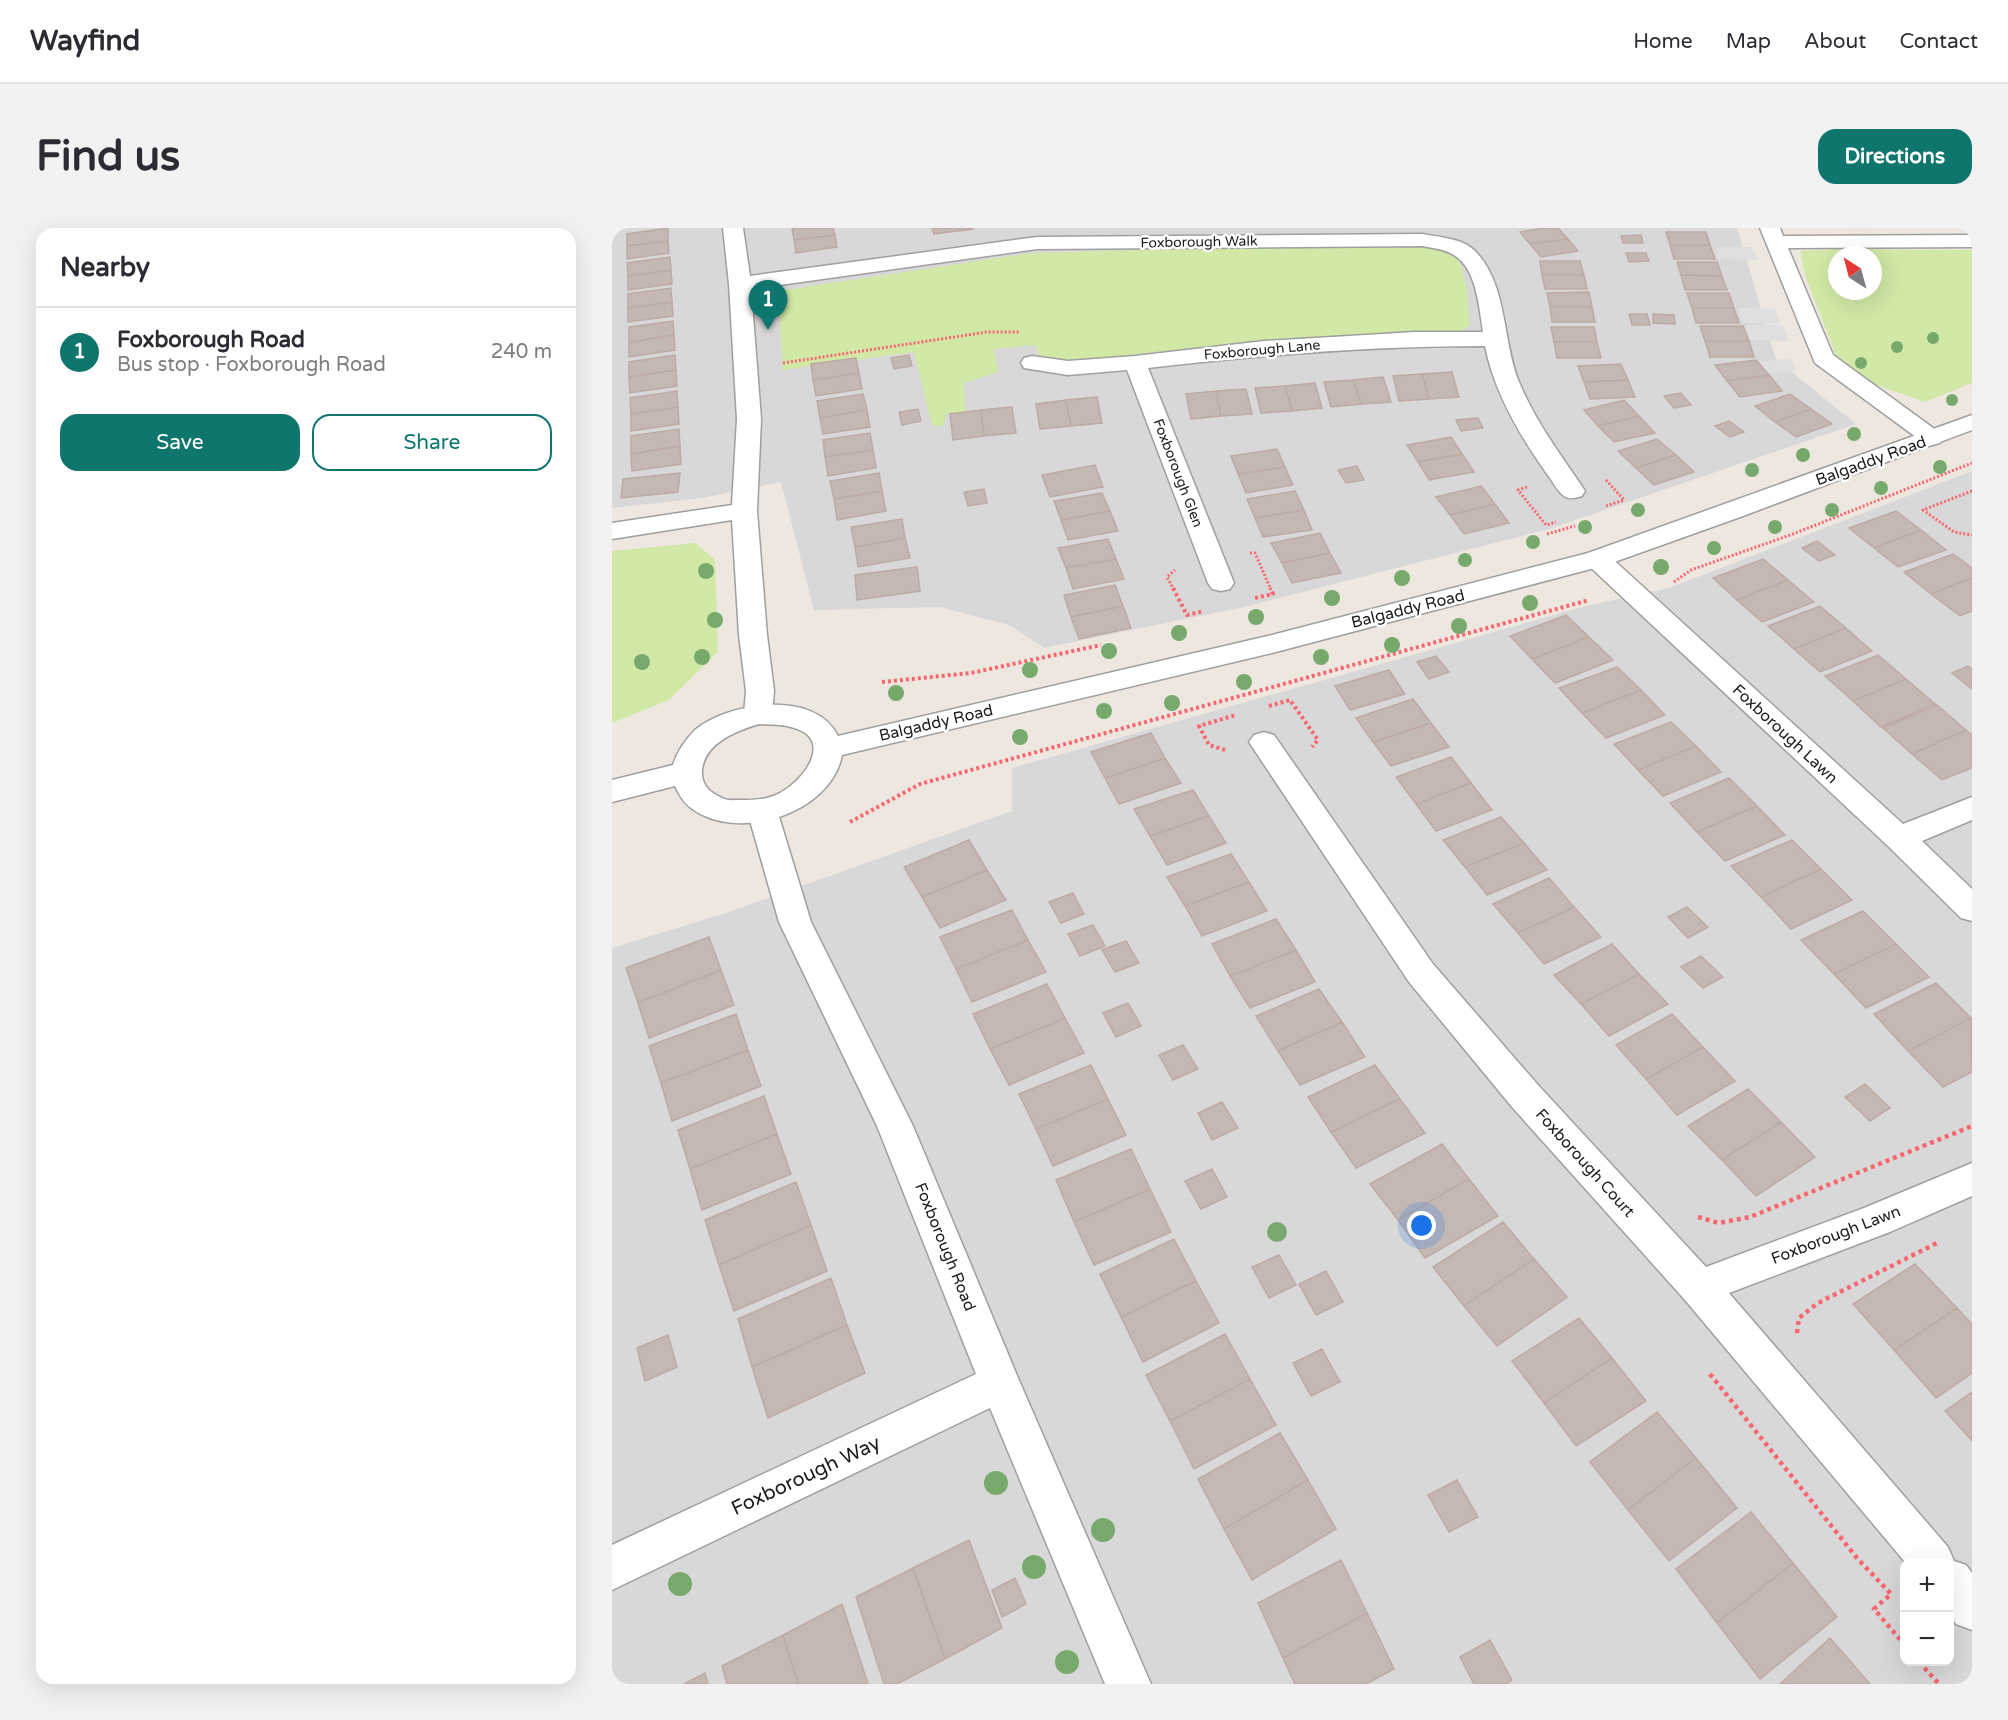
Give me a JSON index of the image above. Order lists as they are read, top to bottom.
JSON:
{
  "streets": {
    "street": [
      "Foxborough Walk",
      "Foxborough Lane",
      "Balgaddy Road",
      "Foxborough Glen",
      "Foxborough Lawn",
      "Foxborough Court",
      "Foxborough Road",
      "Foxborough Way"
    ]
  },
  "crossings": [
    ["Foxborough Walk", "Foxborough Lane"],
    ["Foxborough Lane", "Foxborough Glen"],
    ["Balgaddy Road", "Foxborough Lawn"],
    ["Balgaddy Road", "Foxborough Road"],
    ["Foxborough Lawn", "Foxborough Court"],
    ["Foxborough Road", "Foxborough Way"]
  ],
  "north": "top left",
  "page": {
    "header": "Wayfind",
    "nav": [
      "Home",
      "Map",
      "About",
      "Contact"
    ],
    "buttons": [
      "Directions",
      ["Save", "Share"]
    ],
    "title": "Find us",
    "heading": "Nearby",
    "pins": "1",
    "list": [
      {
        "mark": "1",
        "name": "Foxborough Road",
        "note": "Bus stop · Foxborough Road",
        "value": "240 m"
      }
    ],
    "map_buttons": ["+", "−"]
  }
}
